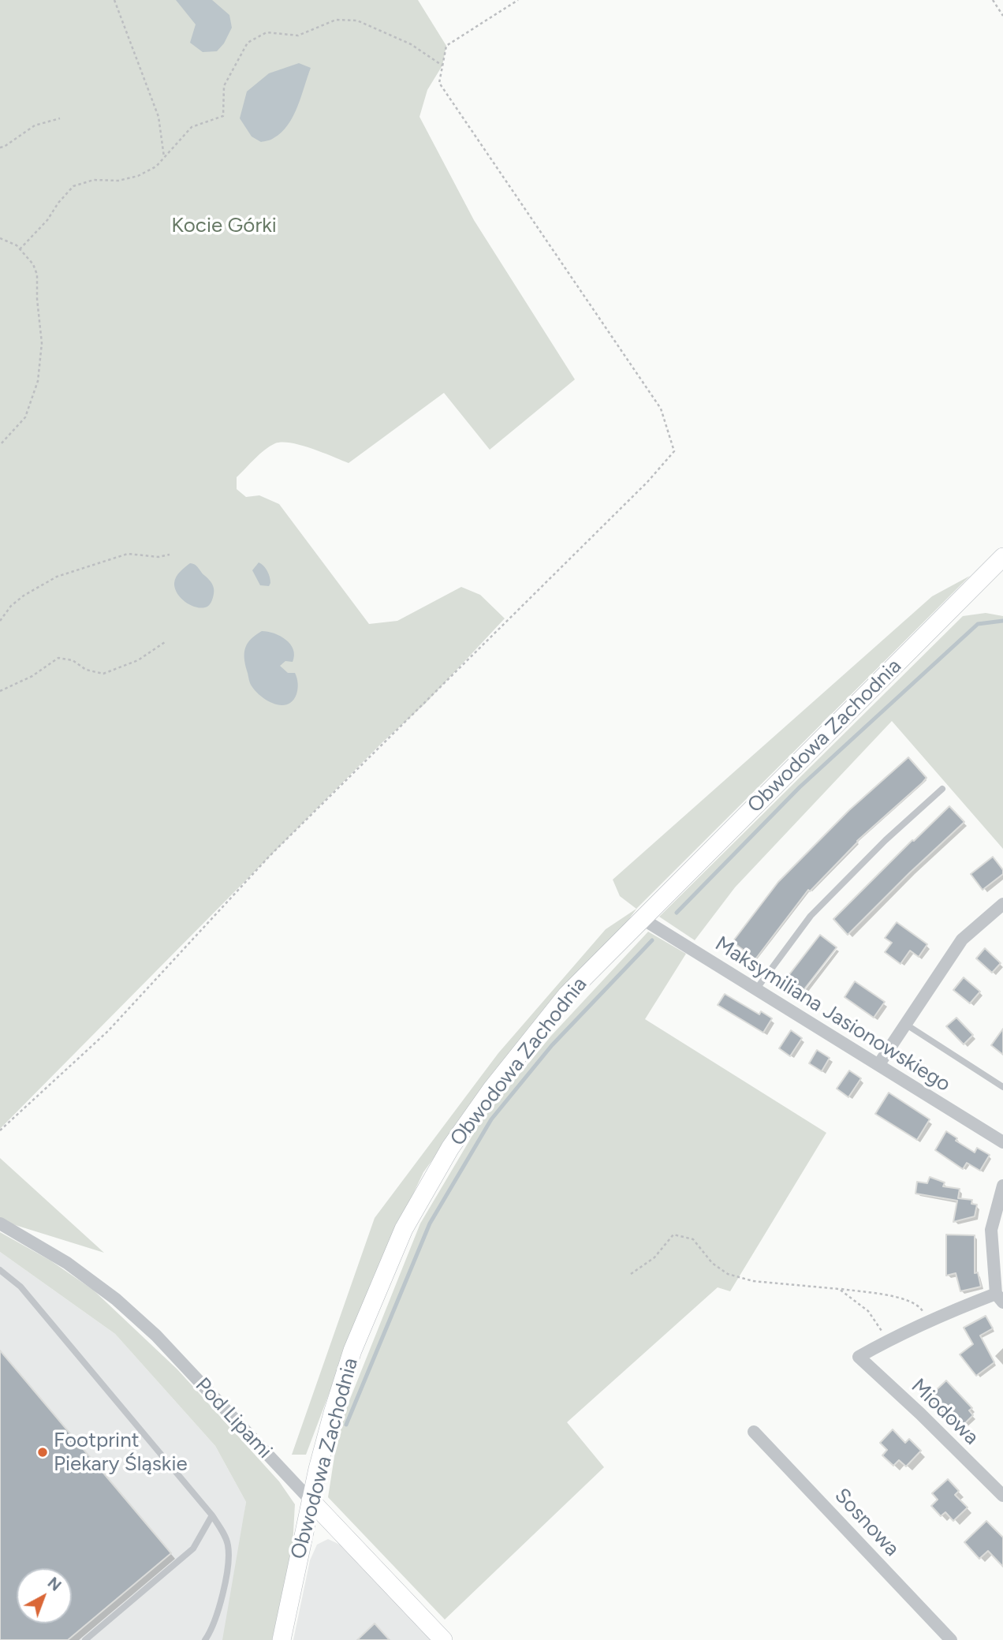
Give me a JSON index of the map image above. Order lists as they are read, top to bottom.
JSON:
{
  "streets": {
    "main road": ["Obwodowa Zachodnia", "Pod Lipami"],
    "street": ["Maksymiliana Jasionowskiego", "Miodowa", "Sosnowa"]
  },
  "crossings": [
    ["Obwodowa Zachodnia", "Maksymiliana Jasionowskiego"],
    ["Obwodowa Zachodnia", "Pod Lipami"]
  ],
  "parks": ["Kocie Górki"],
  "places": ["Footprint Piekary Śląskie"],
  "north": "top right"
}
